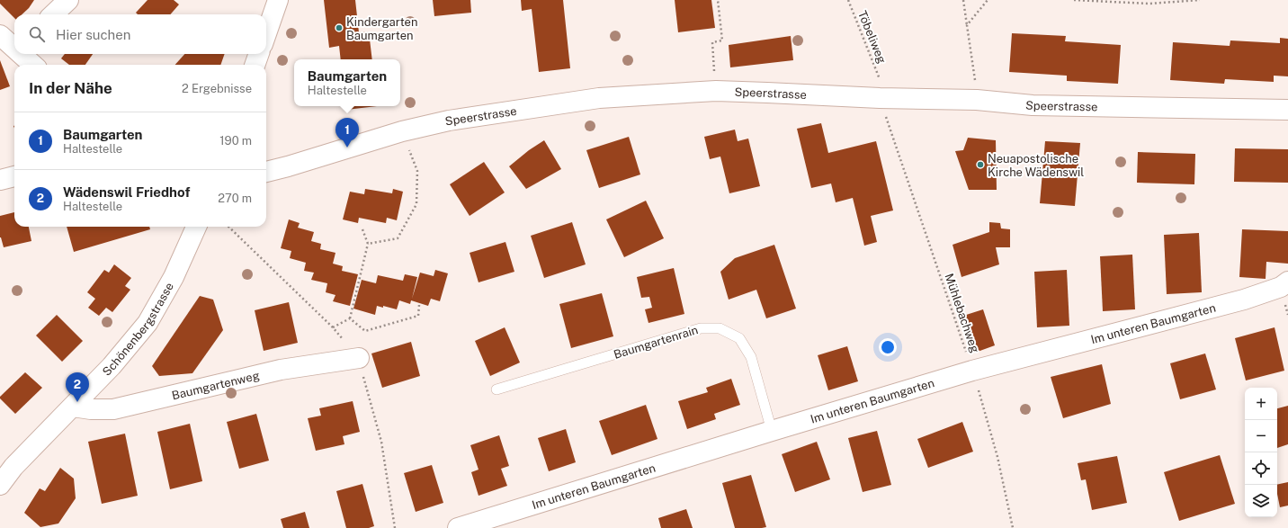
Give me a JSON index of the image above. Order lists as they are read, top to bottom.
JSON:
{
  "streets": {
    "street": [
      "Speerstrasse",
      "Im unteren Baumgarten",
      "Schönenbergstrasse",
      "Baumgartenweg"
    ],
    "lane": ["Baumgartenrain"],
    "path": ["Töbeliweg", "Mühlebachweg"]
  },
  "crossings": [
    ["Mühlebachweg", "Im unteren Baumgarten"],
    ["Im unteren Baumgarten", "Baumgartenrain"],
    ["Schönenbergstrasse", "Baumgartenweg"]
  ],
  "places": ["Kindergarten Baumgarten", "Neuapostolische Kirche Wädenswil"],
  "page": {
    "search": "Hier suchen",
    "popup": ["Baumgarten", "Haltestelle"],
    "heading": ["In der Nähe", "2 Ergebnisse"],
    "list": [
      {
        "mark": "1",
        "name": "Baumgarten",
        "note": "Haltestelle",
        "value": "190 m"
      },
      {
        "mark": "2",
        "name": "Wädenswil Friedhof",
        "note": "Haltestelle",
        "value": "270 m"
      }
    ],
    "pins": ["1", "2"],
    "map_buttons": ["+", "−"]
  }
}
